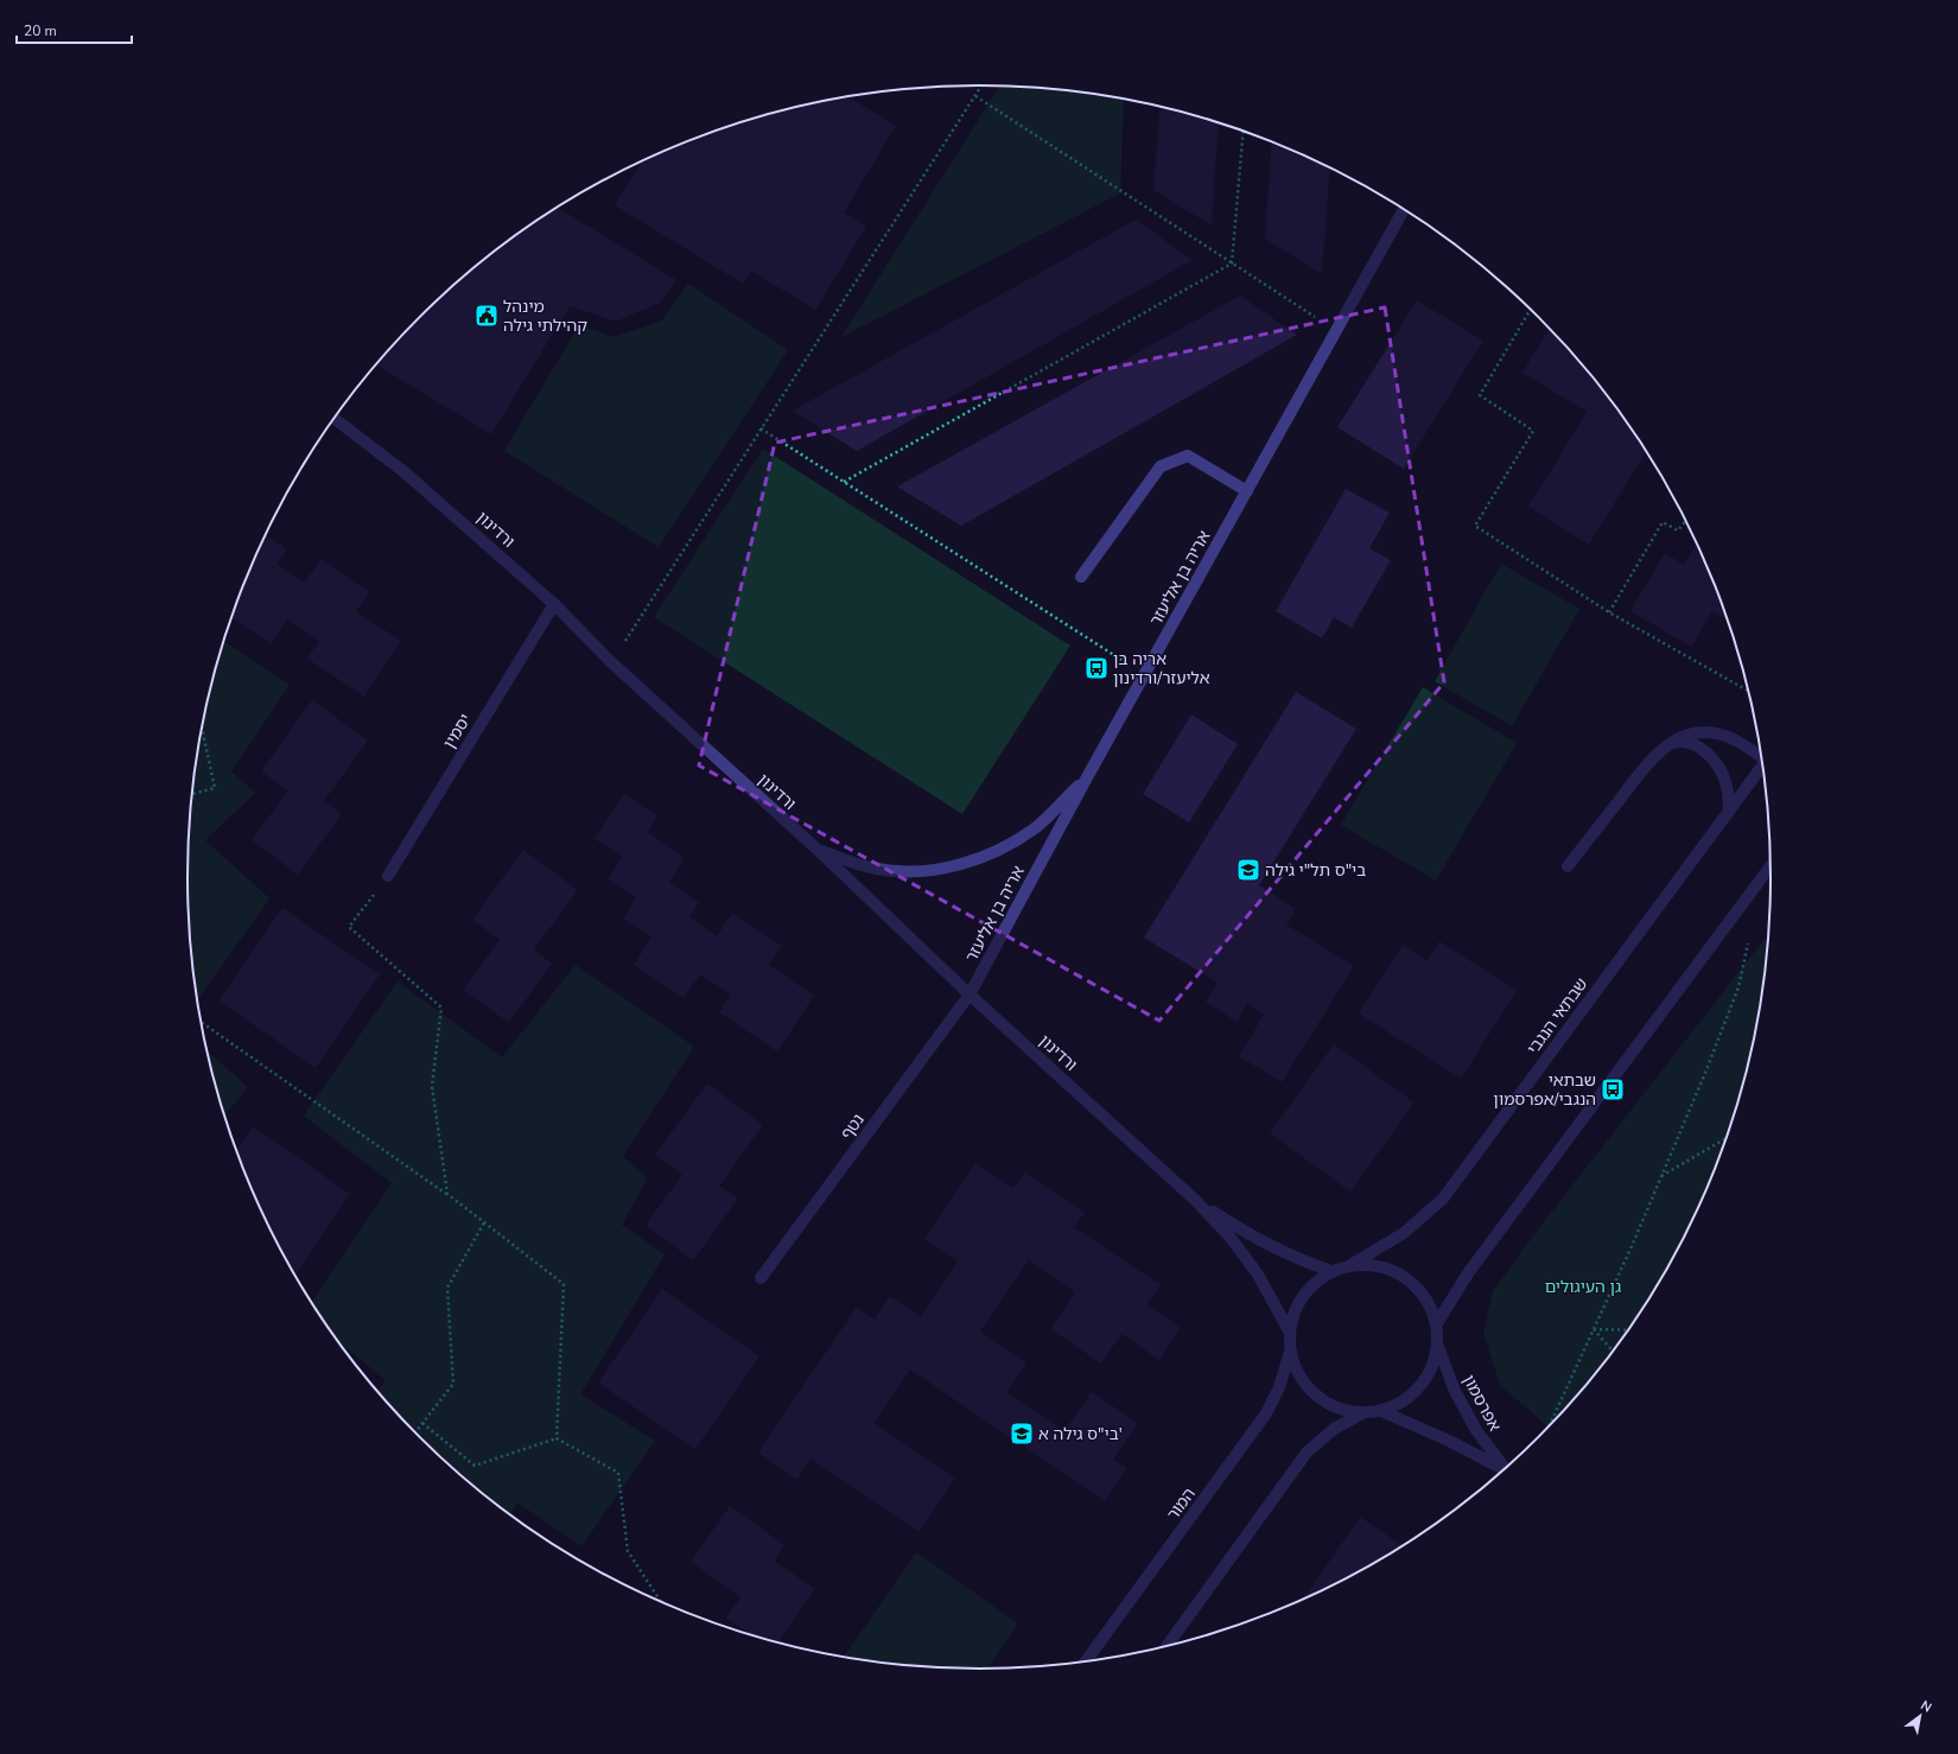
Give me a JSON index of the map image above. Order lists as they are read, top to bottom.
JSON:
{
  "streets": {
    "street": [
      "ורדינון",
      "אריה בן אליעזר",
      "יסמין",
      "שבתאי הנגבי",
      "נטף",
      "אפרסמון",
      "המור"
    ]
  },
  "crossings": [
    ["ורדינון", "אריה בן אליעזר"],
    ["ורדינון", "יסמין"],
    ["ורדינון", "שבתאי הנגבי"],
    ["ורדינון", "נטף"],
    ["ורדינון", "אפרסמון"],
    ["ורדינון", "המור"],
    ["אריה בן אליעזר", "נטף"],
    ["שבתאי הנגבי", "אפרסמון"],
    ["שבתאי הנגבי", "המור"],
    ["אפרסמון", "המור"]
  ],
  "parks": ["גן העיגולים"],
  "places": {
    "public building": ["מינהל קהילתי גילה"],
    "bus stop": ["אריה בן אליעזר/ורדינון", "שבתאי הנגבי/אפרסמון"],
    "school or university": ["בי\"ס תל\"י גילה", "בי\"ס גילה א'"]
  },
  "scale_bar": "20 m",
  "north": "top right"
}
